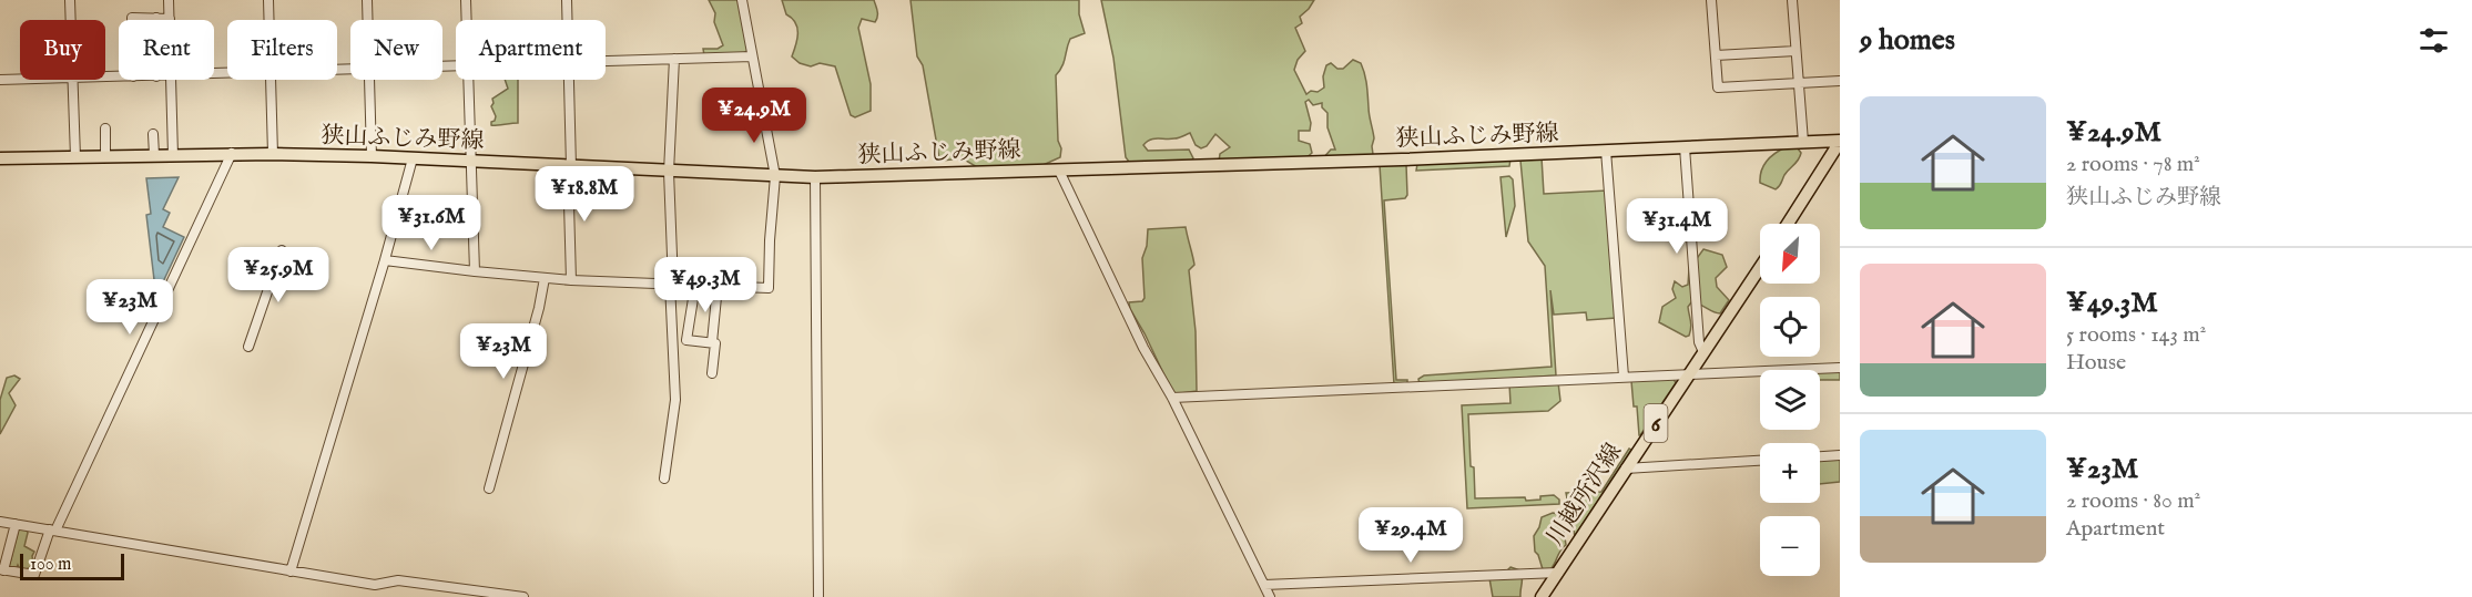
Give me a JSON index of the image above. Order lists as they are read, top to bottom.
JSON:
{
  "streets": {
    "main road": ["狭山ふじみ野線", "6", "川越所沢線"]
  },
  "scale_bar": "100 m",
  "north": "bottom left",
  "page": {
    "heading": "9 homes",
    "chip": [
      "Buy",
      "Rent",
      "Filters",
      "New",
      "Apartment"
    ],
    "list": [
      {
        "name": "¥24.9M",
        "note": "2 rooms · 78 m² · 狭山ふじみ野線"
      },
      {
        "name": "¥49.3M",
        "note": "5 rooms · 143 m² · House"
      },
      {
        "name": "¥23M",
        "note": "2 rooms · 80 m² · Apartment"
      }
    ],
    "price": [
      "¥24.9M",
      "¥18.8M",
      "¥31.6M",
      "¥31.4M",
      "¥25.9M",
      "¥49.3M",
      "¥23M",
      "¥23M",
      "¥29.4M"
    ],
    "map_buttons": ["+", "−"],
    "scale": "100 m"
  }
}
